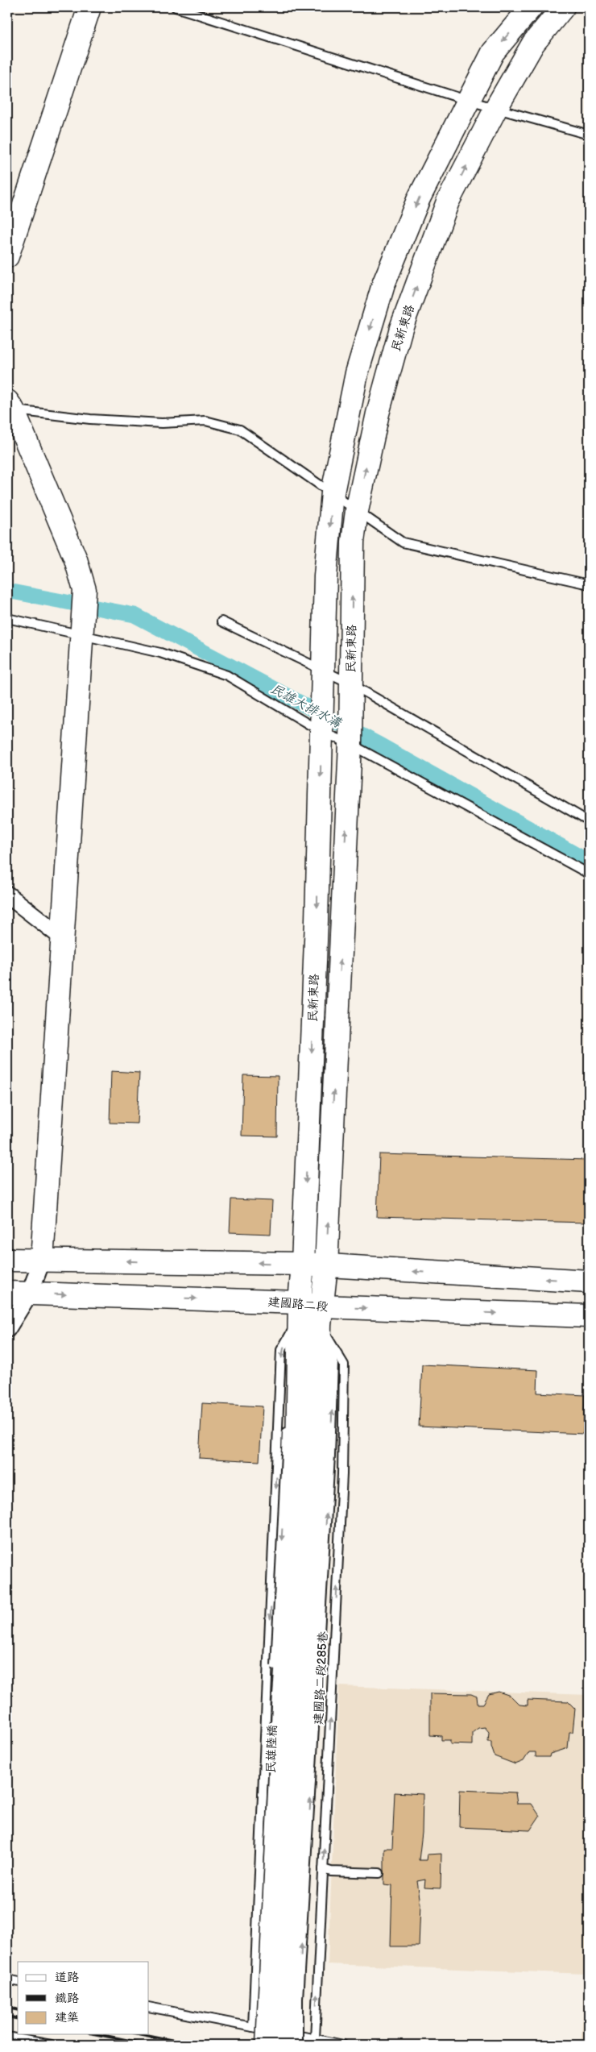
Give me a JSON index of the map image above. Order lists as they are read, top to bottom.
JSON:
{
  "streets": {
    "main road": ["民新東路", "建國路二段", "民雄陸橋"],
    "lane": ["建國路二段285巷"]
  },
  "crossings": [
    ["民新東路", "建國路二段"],
    ["民新東路", "建國路二段285巷"],
    ["民新東路", "民雄陸橋"],
    ["建國路二段", "建國路二段285巷"]
  ],
  "water": ["民雄大排水溝"],
  "legend": ["道路", "鐵路", "建築"]
}
